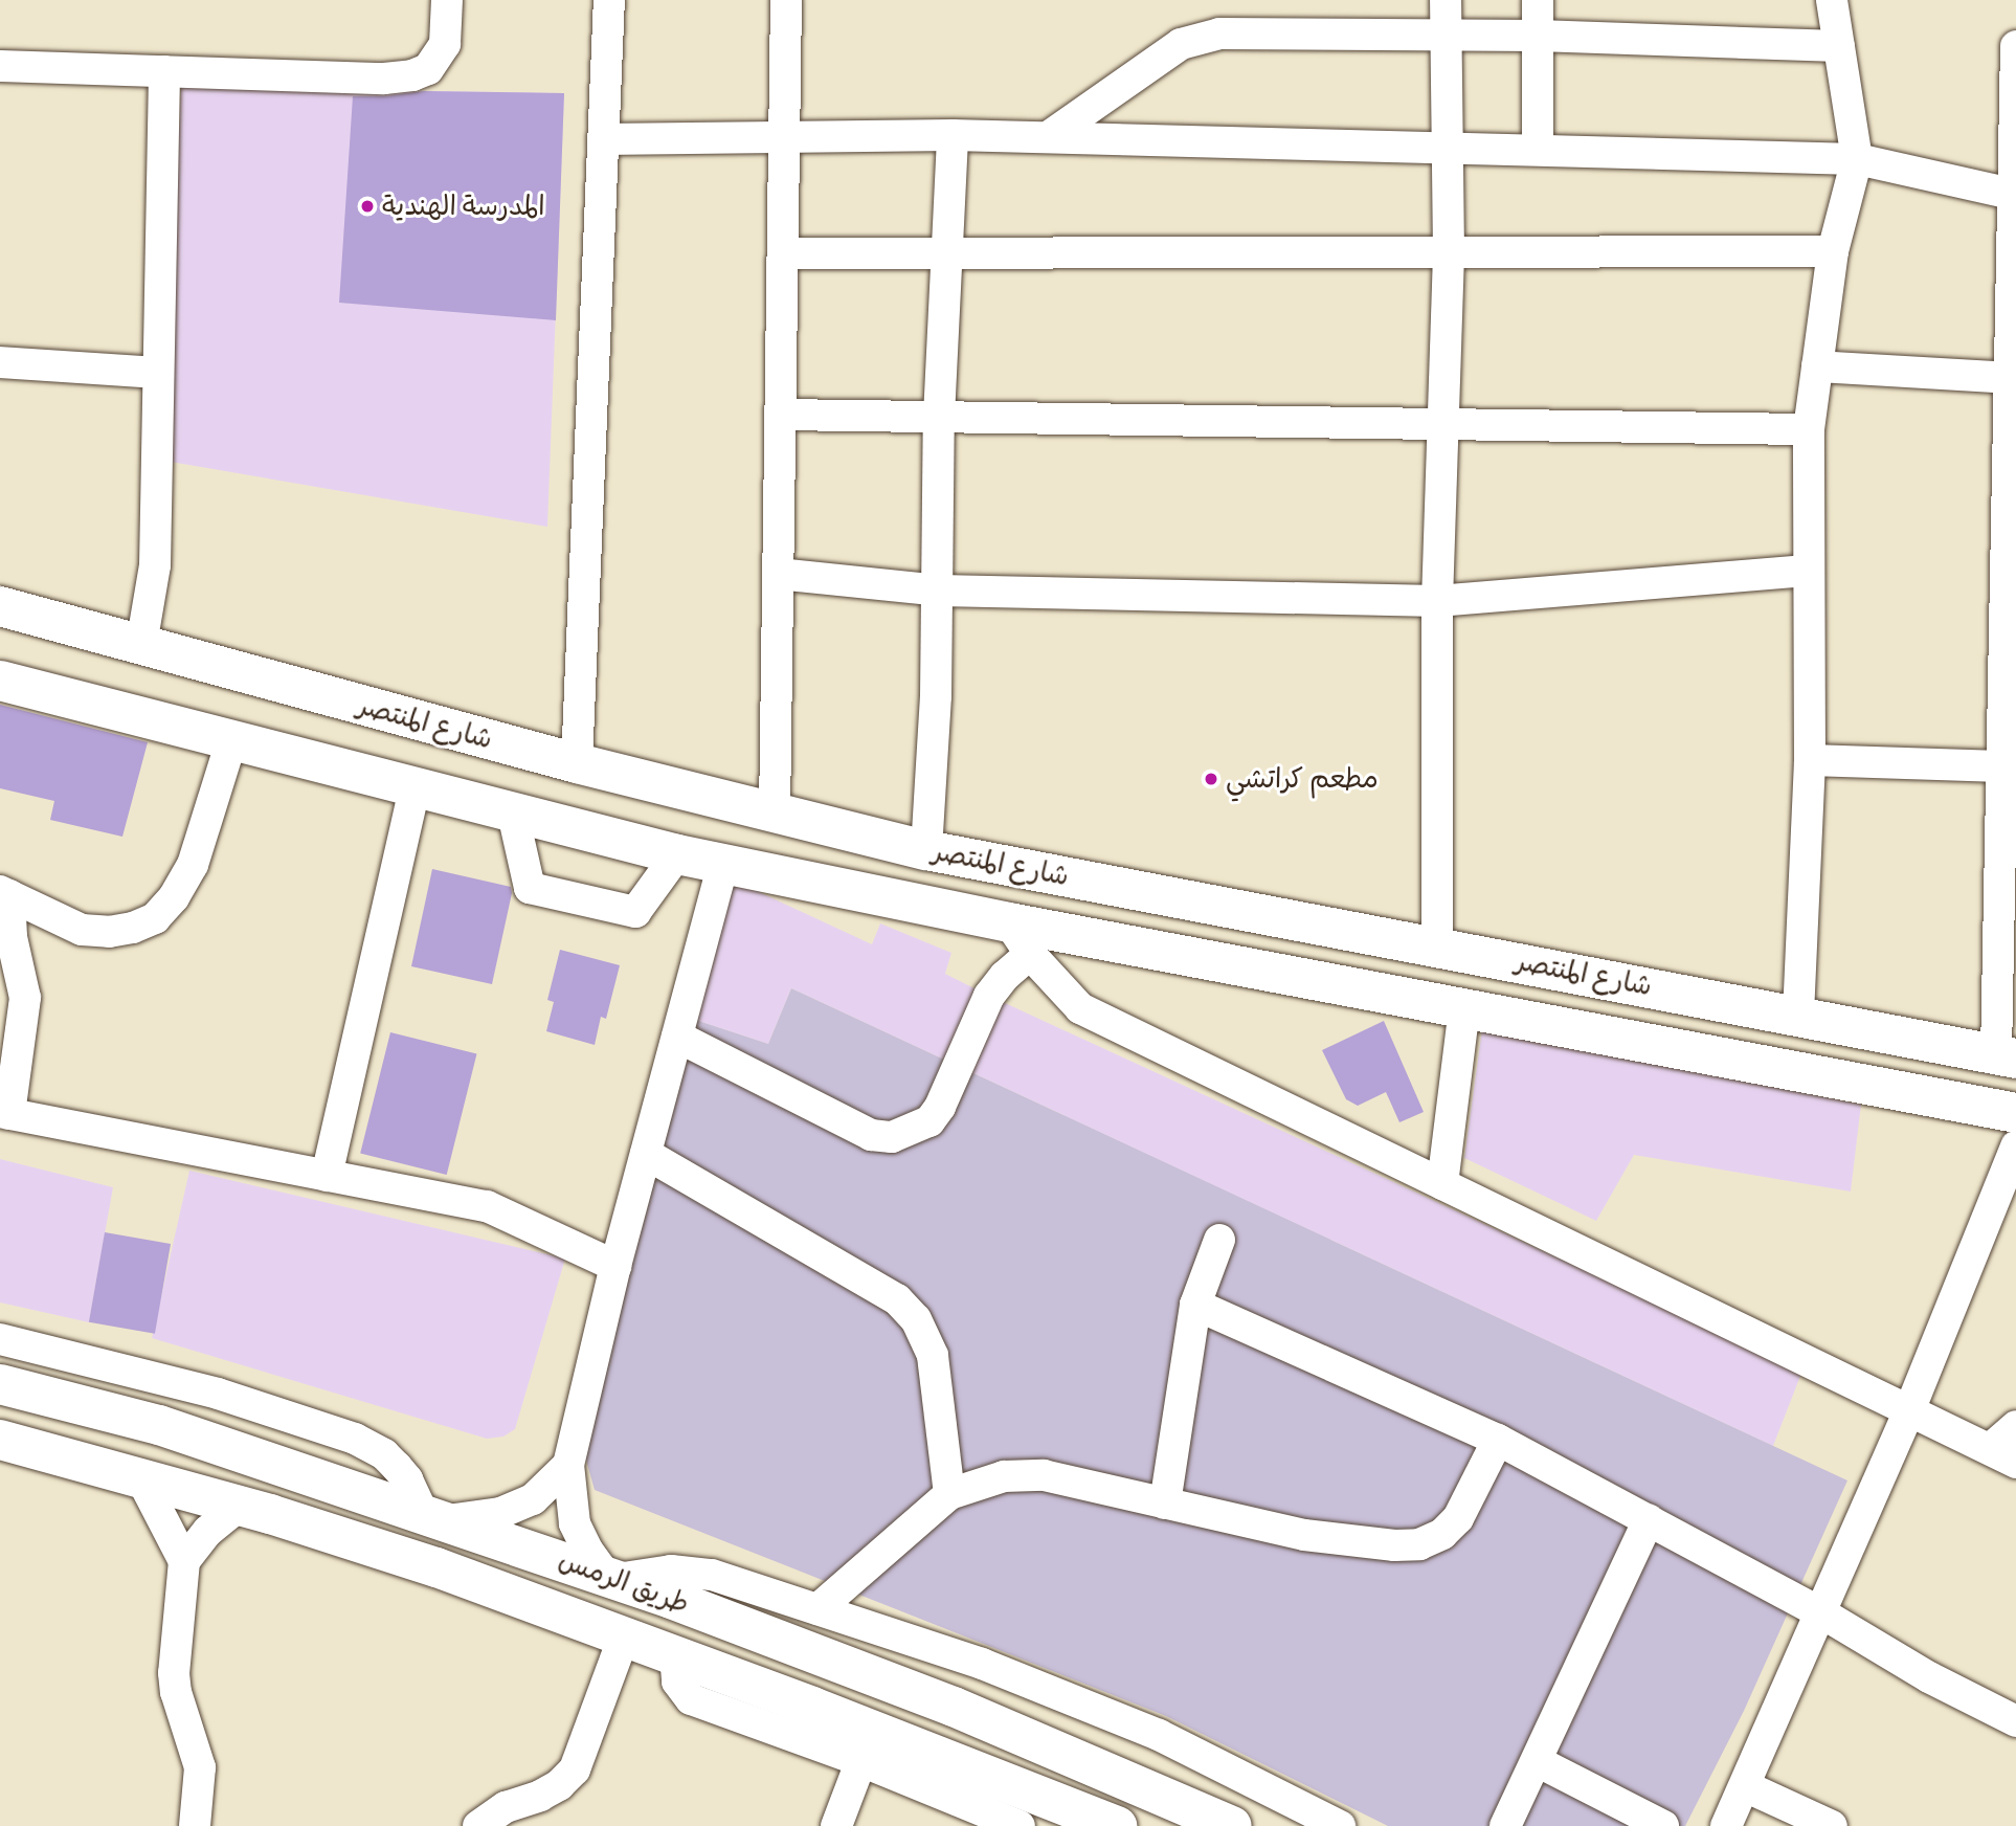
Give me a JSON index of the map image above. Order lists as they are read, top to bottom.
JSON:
{
  "streets": {
    "main road": ["شارع المنتصر", "طريق الرمس"]
  },
  "places": ["المدرسة الهندية", "مطعم كراتشي"]
}
